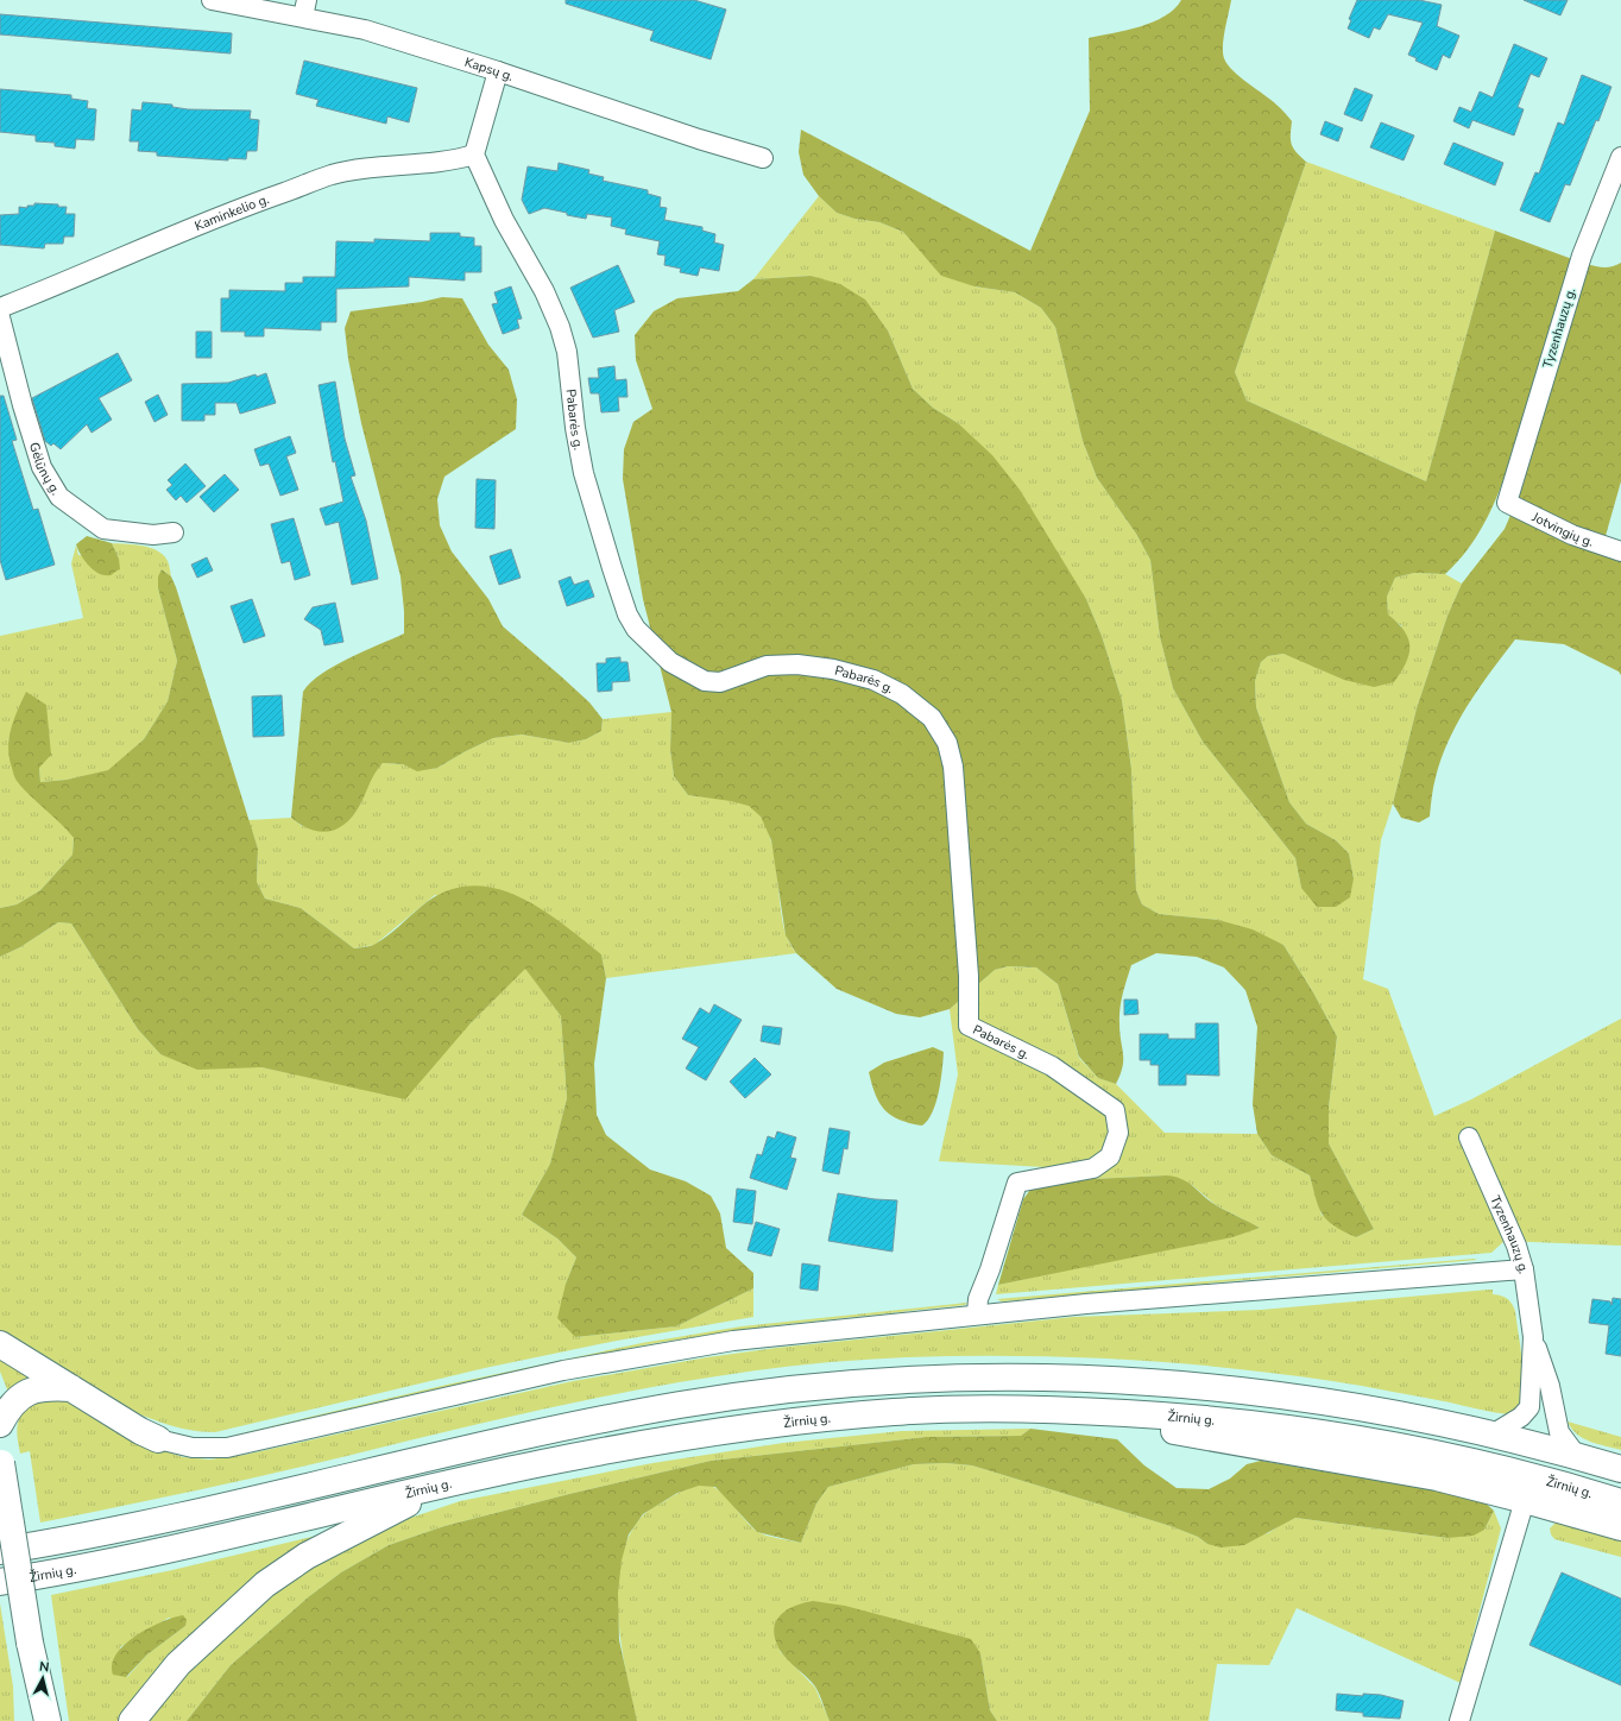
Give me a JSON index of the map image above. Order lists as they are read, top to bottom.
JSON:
{
  "streets": {
    "main road": ["Žirnių g."],
    "street": [
      "Kapsų g.",
      "Kaminkelio g.",
      "Tyzenhauzų g.",
      "Pabarės g.",
      "Gėlūnų g.",
      "Jotvingių g."
    ]
  },
  "crossings": [
    ["Kaminkelio g.", "Pabarės g."],
    ["Tyzenhauzų g.", "Jotvingių g."]
  ],
  "north": "top"
}
